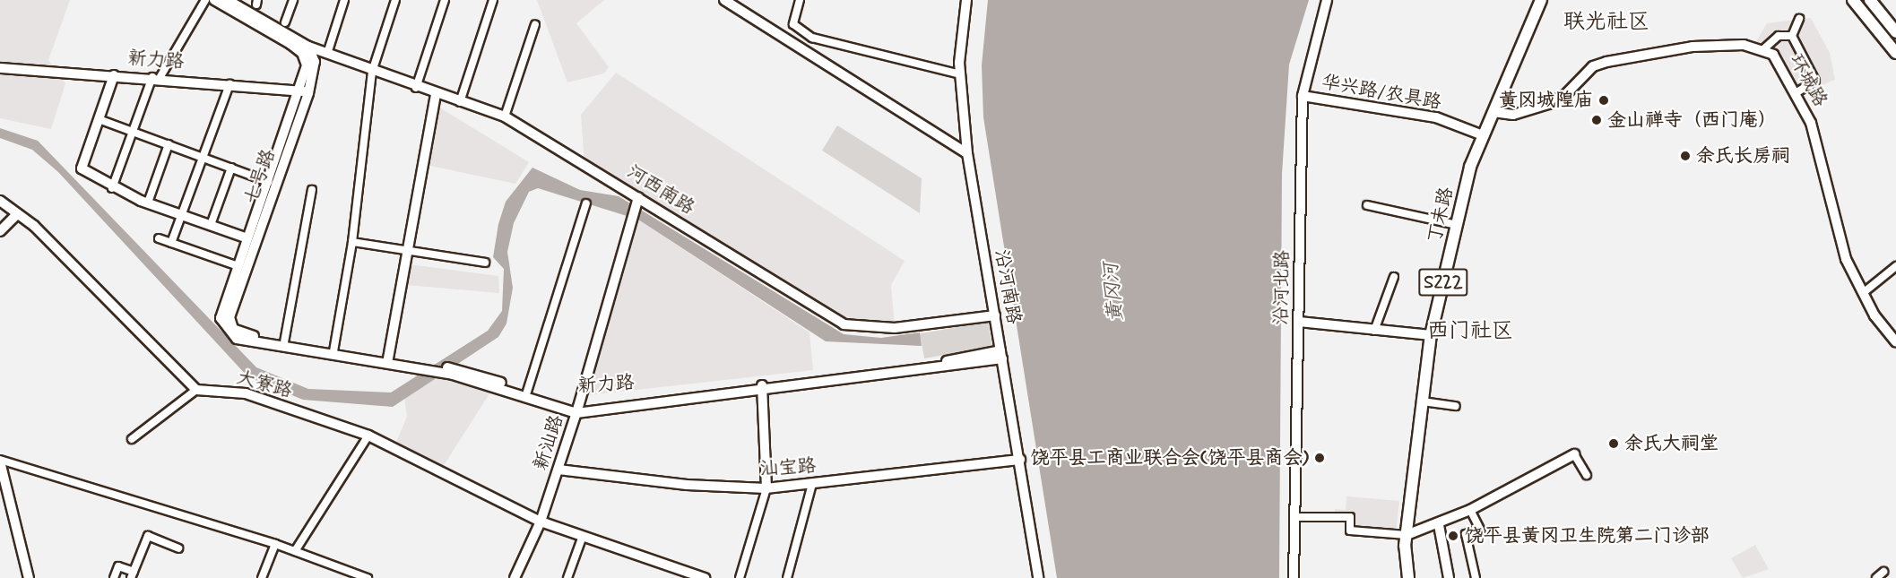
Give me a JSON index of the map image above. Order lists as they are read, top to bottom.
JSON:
{
  "streets": {
    "main road": [
      "新力路",
      "环城路",
      "华兴路/农具路",
      "七号路",
      "河西南路",
      "丁未路",
      "S222",
      "沿河南路",
      "沿河北路",
      "大寮路",
      "新汕路",
      "汕宝路"
    ]
  },
  "crossings": [
    ["新力路", "七号路"],
    ["新力路", "沿河南路"],
    ["新力路", "新汕路"],
    ["环城路", "丁未路"],
    ["华兴路/农具路", "丁未路"],
    ["华兴路/农具路", "沿河北路"],
    ["七号路", "河西南路"],
    ["河西南路", "沿河南路"],
    ["河西南路", "新汕路"],
    ["沿河南路", "汕宝路"],
    ["大寮路", "新汕路"],
    ["新汕路", "汕宝路"]
  ],
  "districts": ["联光社区", "西门社区"],
  "water": ["黄冈河"],
  "places": [
    "黄冈城隍庙",
    "金山禅寺（西门庵）",
    "余氏长房祠",
    "余氏大祠堂",
    "饶平县工商业联合会(饶平县商会)",
    "饶平县黄冈卫生院第二门诊部"
  ]
}
